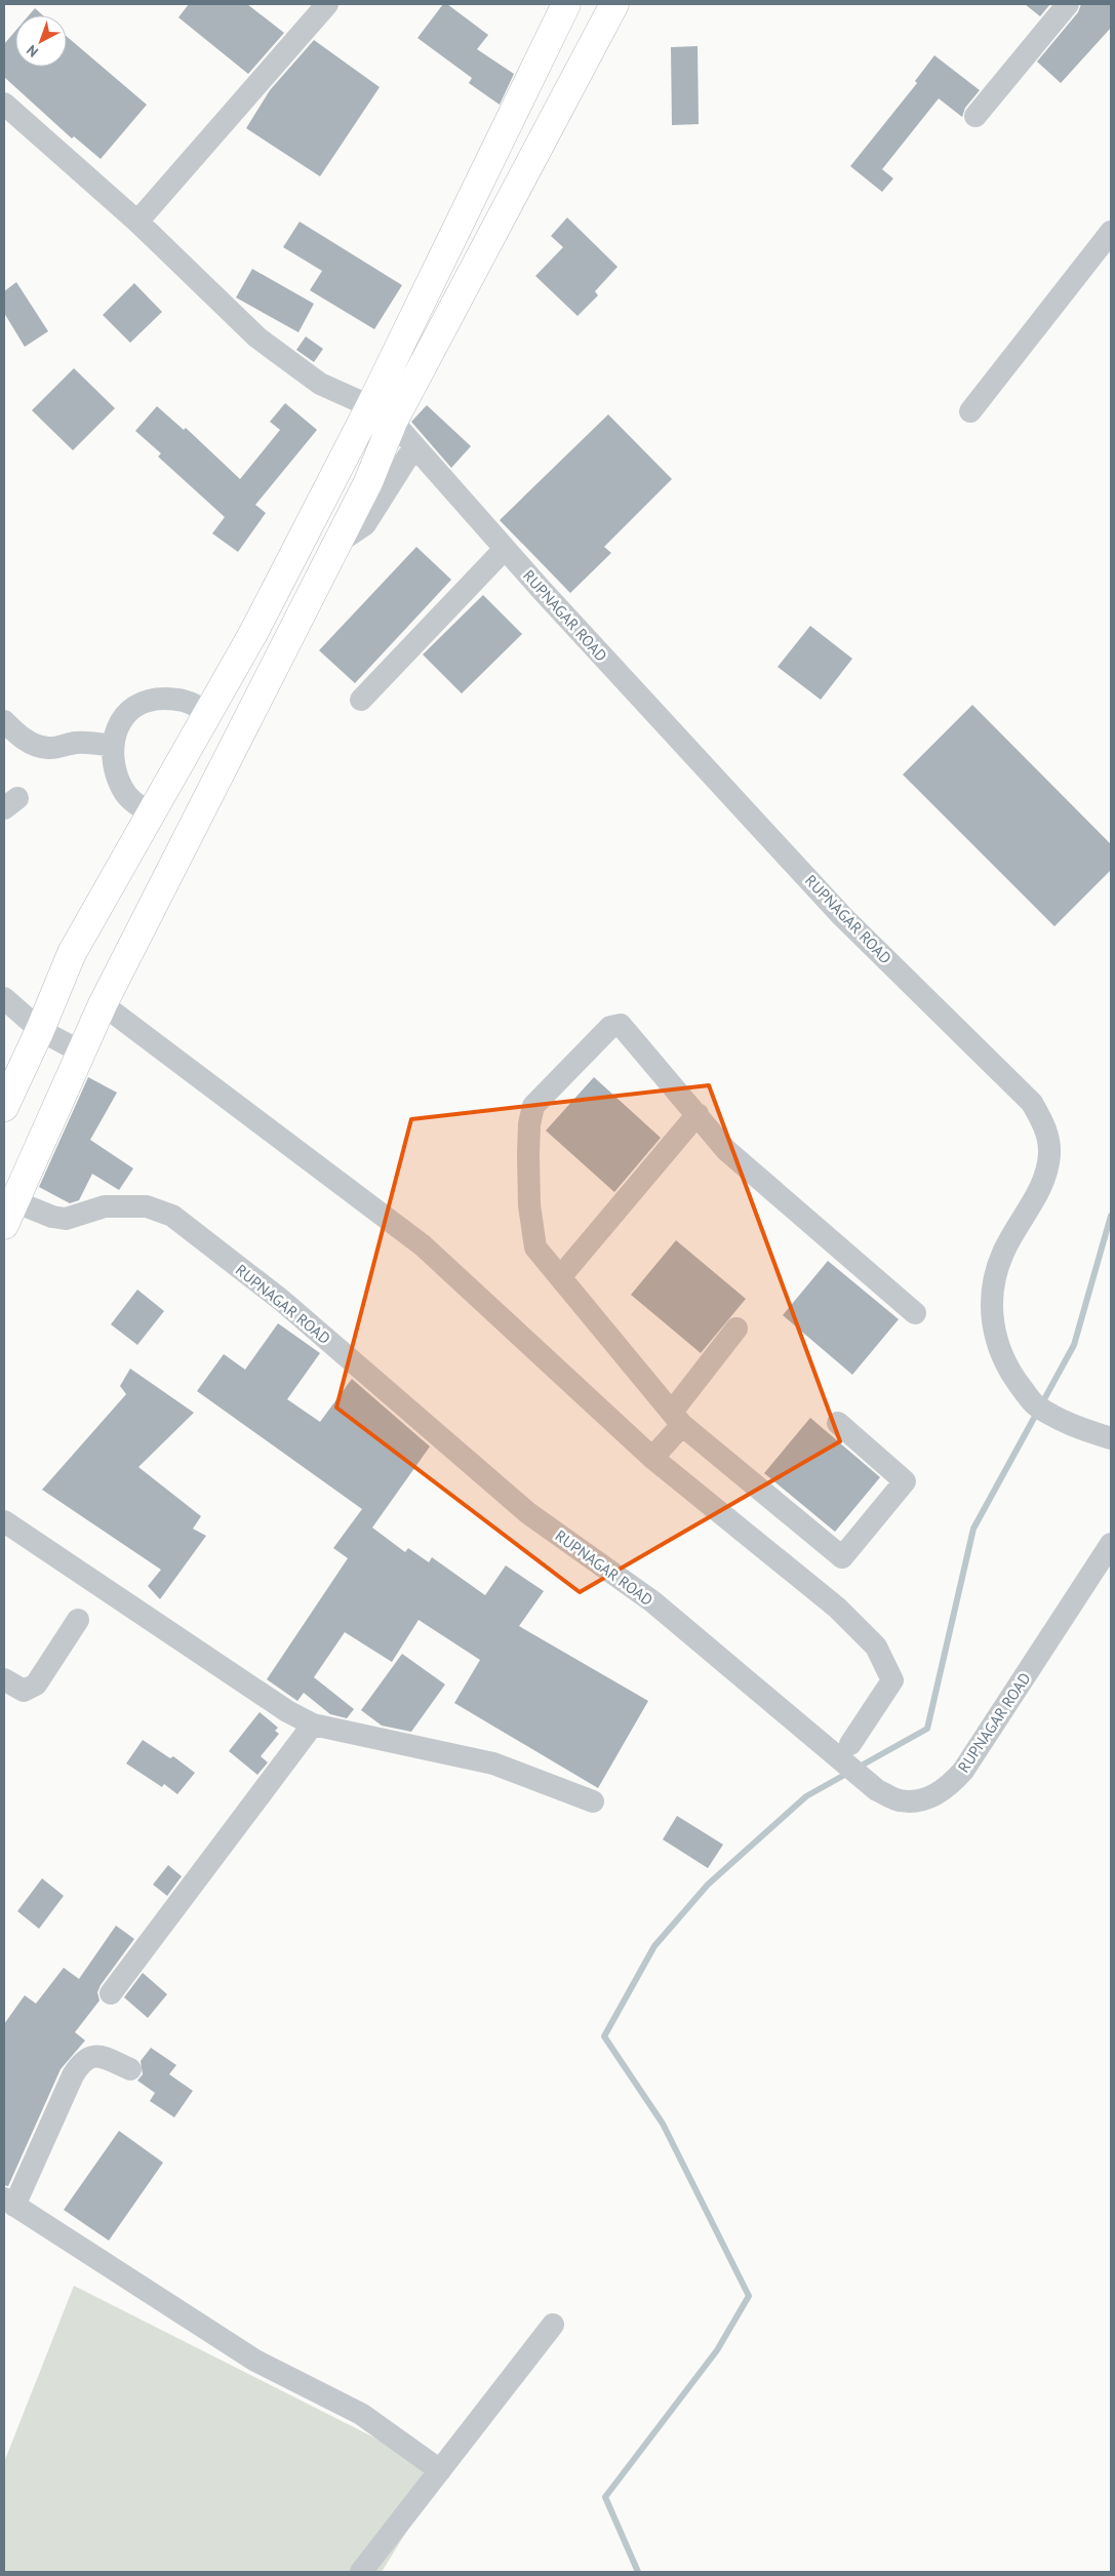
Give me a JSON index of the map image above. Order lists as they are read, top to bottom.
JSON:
{
  "streets": {
    "street": ["RUPNAGAR ROAD"]
  },
  "north": "bottom left"
}
